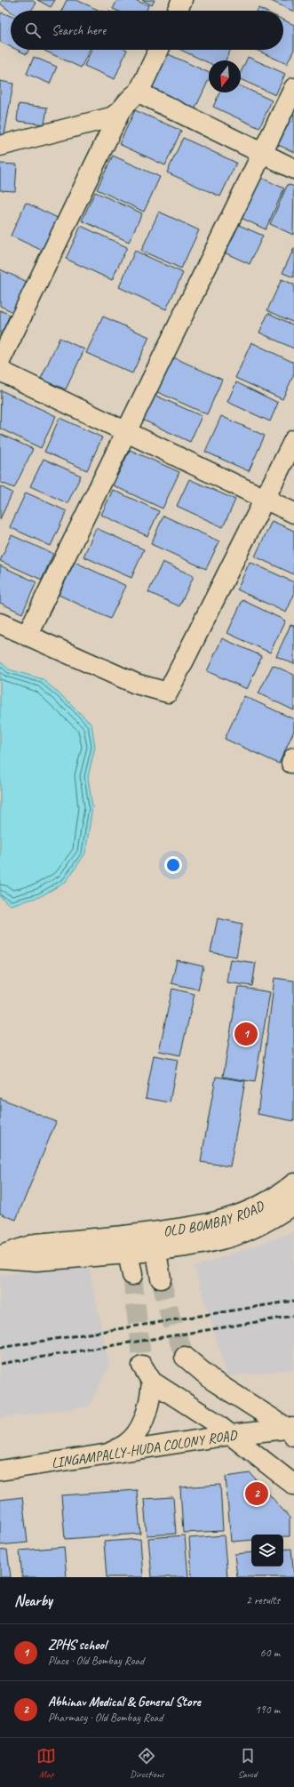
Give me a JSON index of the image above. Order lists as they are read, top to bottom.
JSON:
{
  "streets": {
    "street": ["OLD BOMBAY ROAD", "LINGAMPALLY-HUDA COLONY ROAD"]
  },
  "north": "bottom",
  "page": {
    "search": "Search here",
    "pins": ["1", "2"],
    "heading": ["Nearby", "2 results"],
    "list": [
      {
        "mark": "1",
        "name": "ZPHS school",
        "note": "Place · Old Bombay Road",
        "value": "60 m"
      },
      {
        "mark": "2",
        "name": "Abhinav Medical & General Store",
        "note": "Pharmacy · Old Bombay Road",
        "value": "190 m"
      }
    ],
    "nav": ["Map", "Directions", "Saved"]
  }
}
